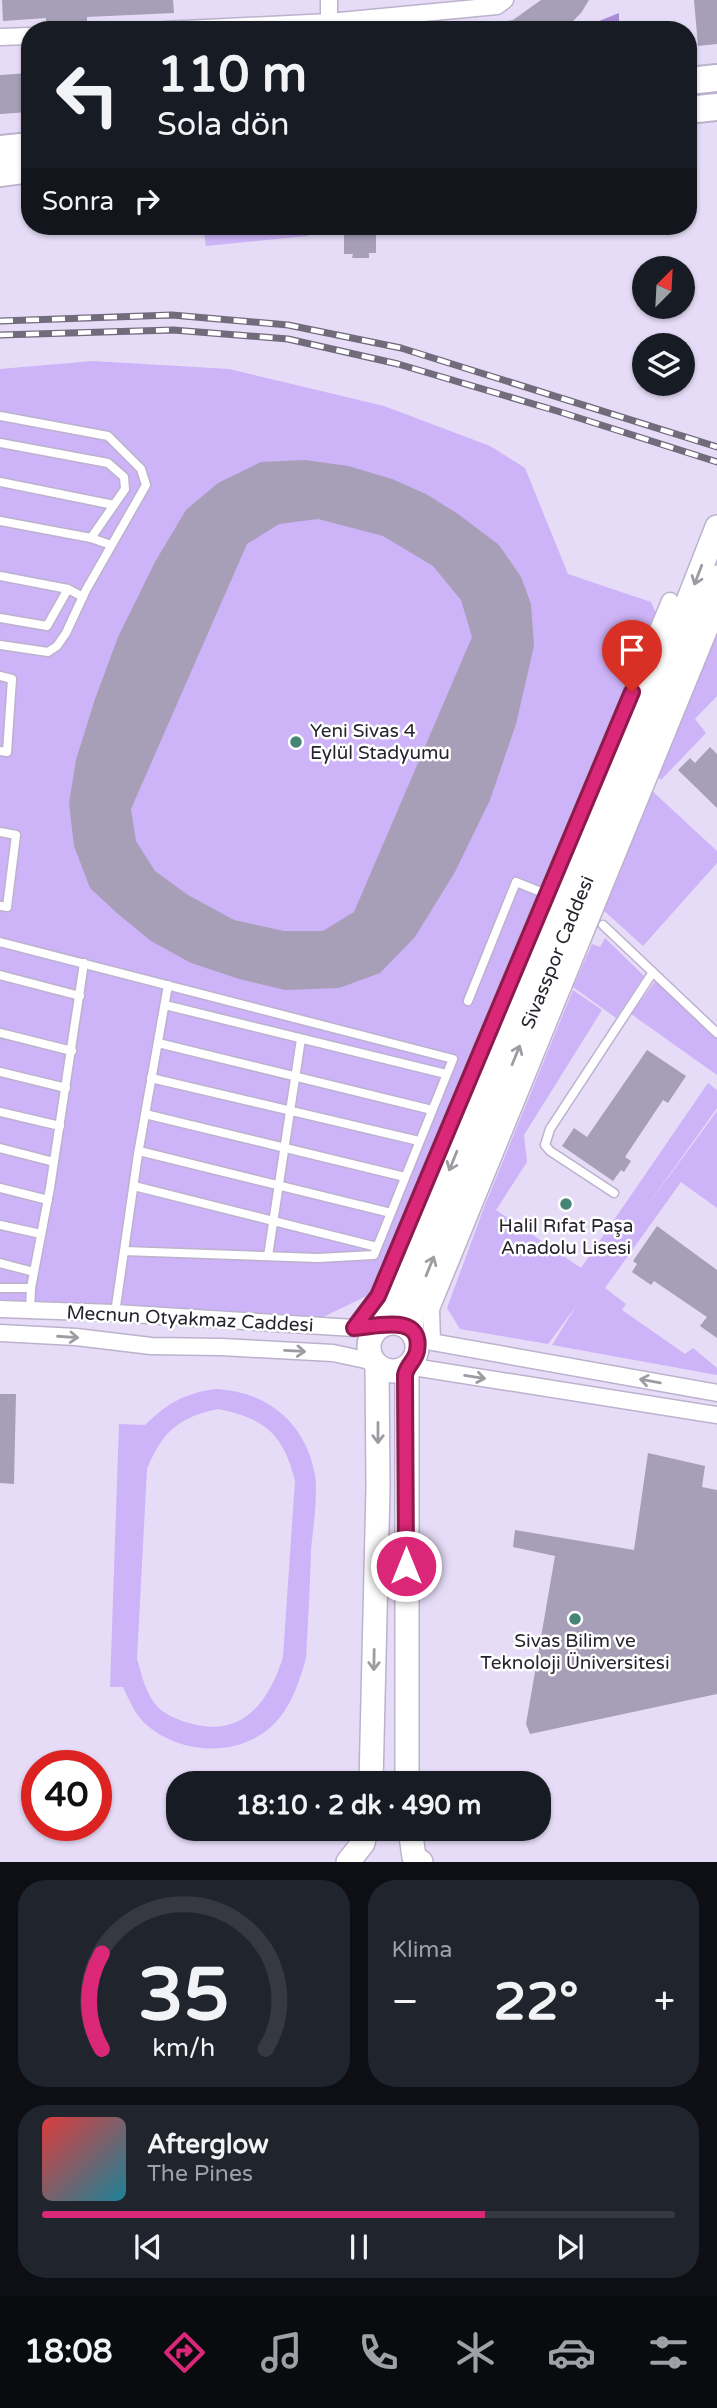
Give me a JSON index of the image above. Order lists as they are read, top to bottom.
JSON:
{
  "streets": {
    "street": ["Sivasspor Caddesi", "Mecnun Otyakmaz Caddesi"]
  },
  "crossings": [
    ["Sivasspor Caddesi", "Mecnun Otyakmaz Caddesi"]
  ],
  "places": ["Yeni Sivas 4 Eylül Stadyumu", "Halil Rıfat Paşa Anadolu Lisesi", "Sivas Bilim ve Teknoloji Üniversitesi"],
  "north": "top right",
  "page": {
    "turn": ["110 m", "Sola dön"],
    "then": "Sonra",
    "limit": "40",
    "trip": "18:10 · 2 dk · 490 m",
    "tile": "Klima",
    "heat": ["−", "22°", "+"],
    "song": ["Afterglow", "The Pines"],
    "tabs": "18:08",
    "gauge": ["35", "km/h"]
  }
}
